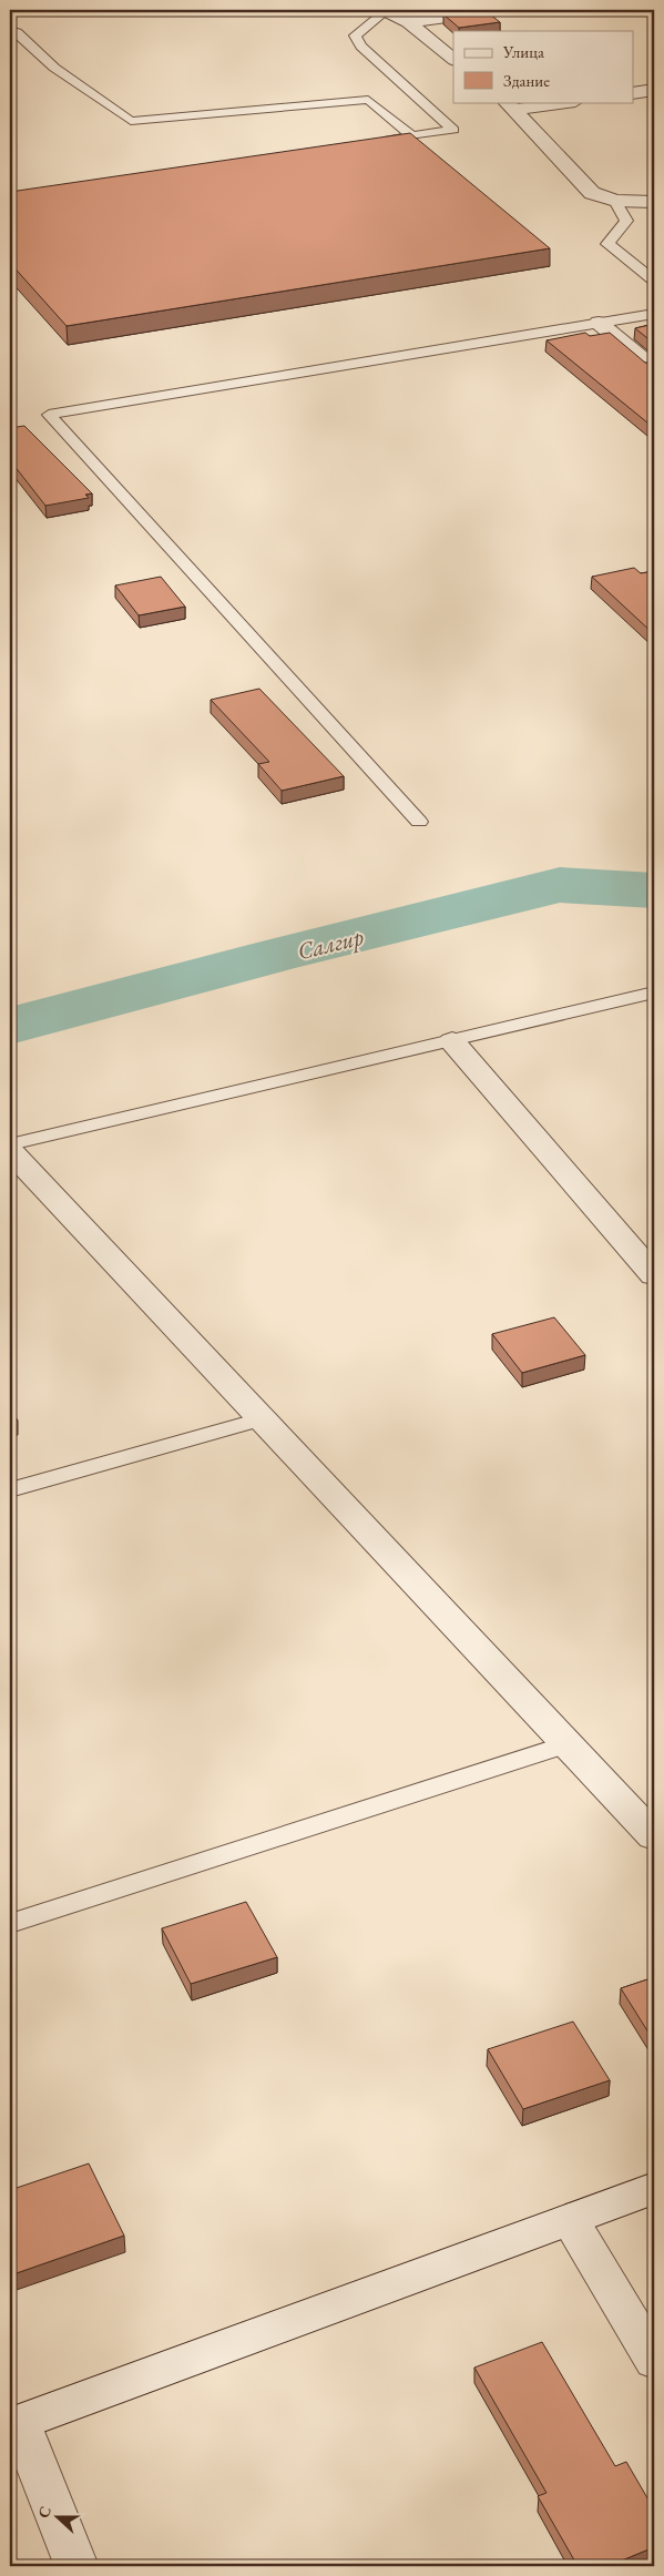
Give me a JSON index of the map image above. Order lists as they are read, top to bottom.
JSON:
{
  "water": ["Салгир"],
  "legend": ["Улица", "Здание"],
  "north": "left"
}
